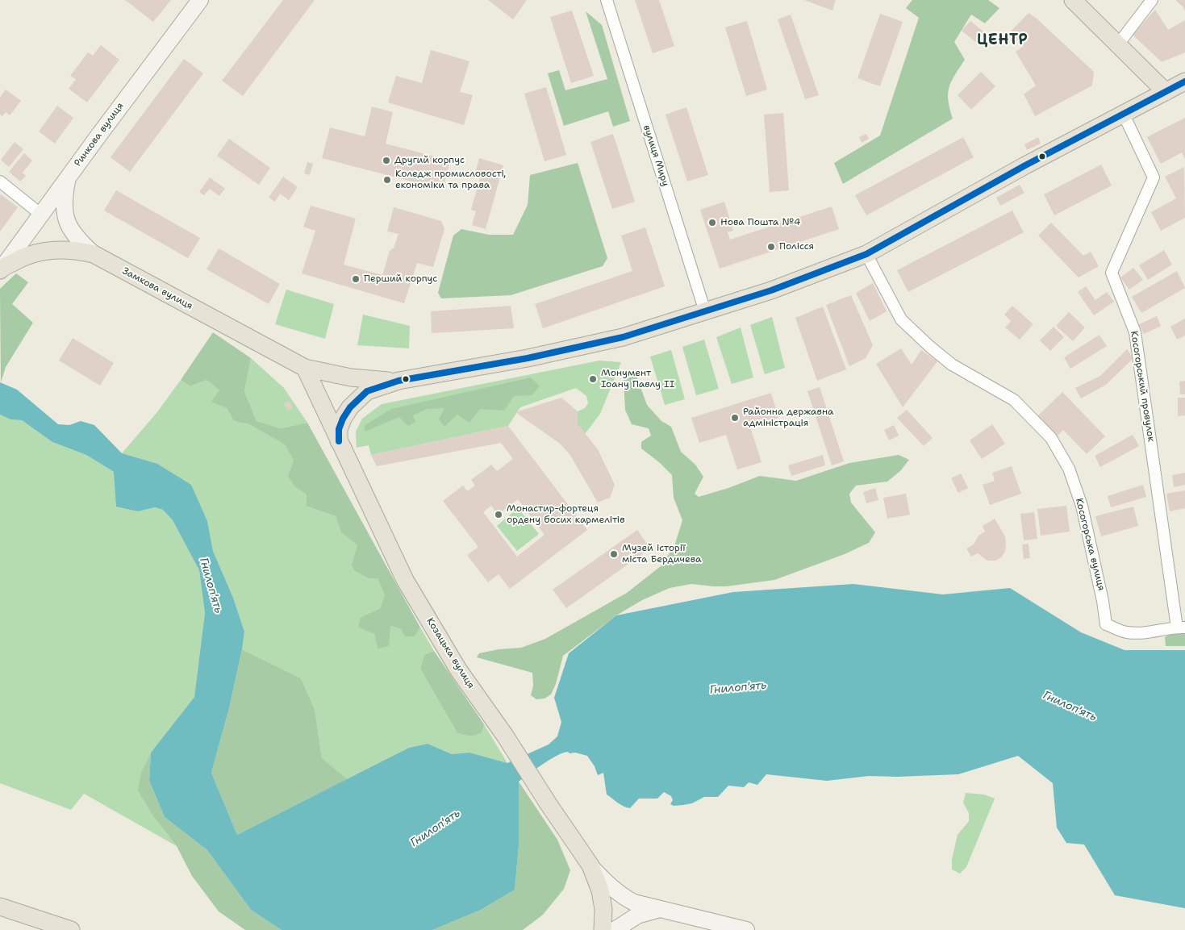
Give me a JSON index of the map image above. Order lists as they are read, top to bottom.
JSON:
{
  "streets": {
    "main road": ["Ринкова вулиця", "Замкова вулиця", "Козацька вулиця"],
    "street": ["вулиця Миру", "Косогорський провулок", "Косогорська вулиця"]
  },
  "crossings": [
    ["Ринкова вулиця", "Замкова вулиця"],
    ["Замкова вулиця", "Козацька вулиця"],
    ["Косогорський провулок", "Косогорська вулиця"]
  ],
  "districts": ["ЦЕНТР"],
  "water": ["Гнилоп'ять"],
  "places": [
    "Другий корпус",
    "Коледж промисловості, економіки та права",
    "Нова Пошта №4",
    "Полісся",
    "Перший корпус",
    "Монумент Іоану Павлу ІІ",
    "Районна державна адміністрація",
    "Монастир-фортеця ордену босих кармелітів",
    "Музей історії міста Бердичева"
  ]
}
